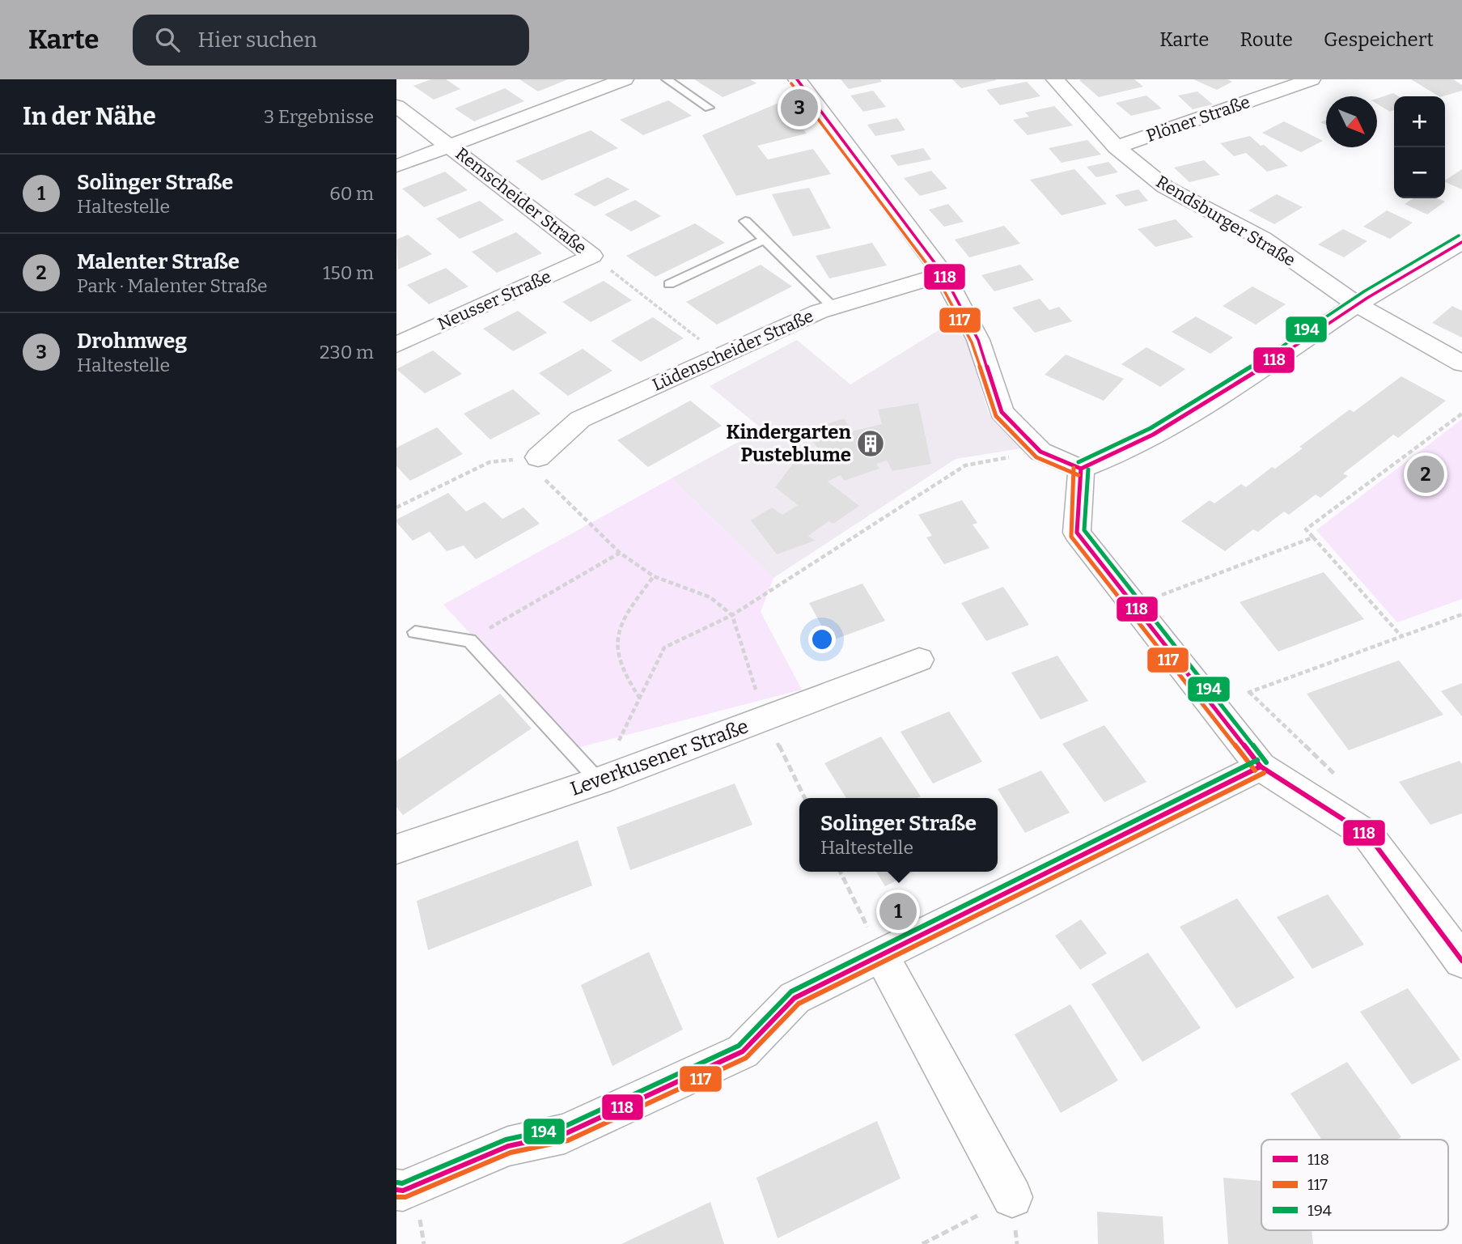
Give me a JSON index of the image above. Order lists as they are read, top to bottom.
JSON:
{
  "streets": {
    "street": [
      "Plöner Straße",
      "Remscheider Straße",
      "Rendsburger Straße",
      "Neusser Straße",
      "Lüdenscheider Straße",
      "Leverkusener Straße"
    ]
  },
  "crossings": [
    ["Plöner Straße", "Rendsburger Straße"],
    ["Remscheider Straße", "Neusser Straße"]
  ],
  "places": {
    "building": ["Kindergarten Pusteblume"]
  },
  "lines": ["transit line 118", "transit line 117", "transit line 194"],
  "legend": ["118", "117", "194"],
  "north": "bottom right",
  "page": {
    "header": "Karte",
    "search": "Hier suchen",
    "nav": ["Karte", "Route", "Gespeichert"],
    "heading": ["In der Nähe", "3 Ergebnisse"],
    "pins": ["3", "2", "1"],
    "map_buttons": ["+", "−"],
    "list": [
      {
        "mark": "1",
        "name": "Solinger Straße",
        "note": "Haltestelle",
        "value": "60 m"
      },
      {
        "mark": "2",
        "name": "Malenter Straße",
        "note": "Park · Malenter Straße",
        "value": "150 m"
      },
      {
        "mark": "3",
        "name": "Drohmweg",
        "note": "Haltestelle",
        "value": "230 m"
      }
    ],
    "popup": ["Solinger Straße", "Haltestelle"]
  }
}
